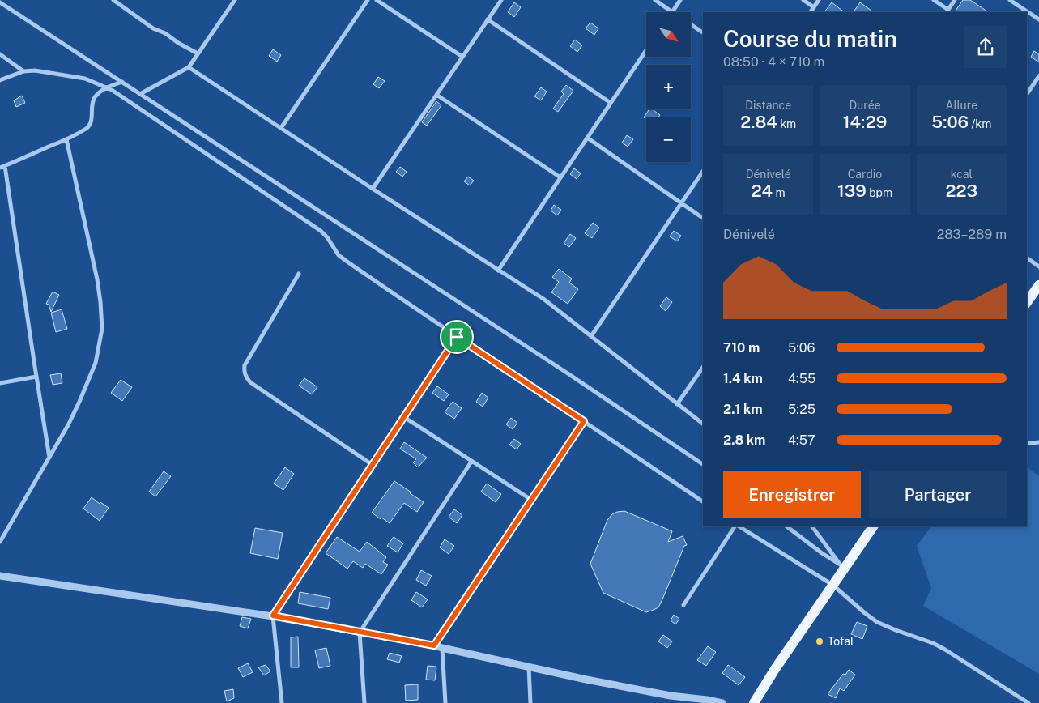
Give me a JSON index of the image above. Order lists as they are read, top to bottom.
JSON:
{
  "places": ["Total"],
  "north": "bottom right",
  "page": {
    "map_buttons": ["+", "−"],
    "heading": ["Course du matin", "08:50 · 4 × 710 m"],
    "stats": [
      ["Distance", "2.84 km"],
      ["Durée", "14:29"],
      ["Allure", "5:06 /km"],
      ["Dénivelé", "24 m"],
      ["Cardio", "139 bpm"],
      ["kcal", "223"]
    ],
    "chart": ["Dénivelé", "283–289 m"],
    "list": [
      {
        "name": "710 m",
        "note": "5:06"
      },
      {
        "name": "1.4 km",
        "note": "4:55"
      },
      {
        "name": "2.1 km",
        "note": "5:25"
      },
      {
        "name": "2.8 km",
        "note": "4:57"
      }
    ],
    "buttons": ["Enregistrer", "Partager"]
  }
}
